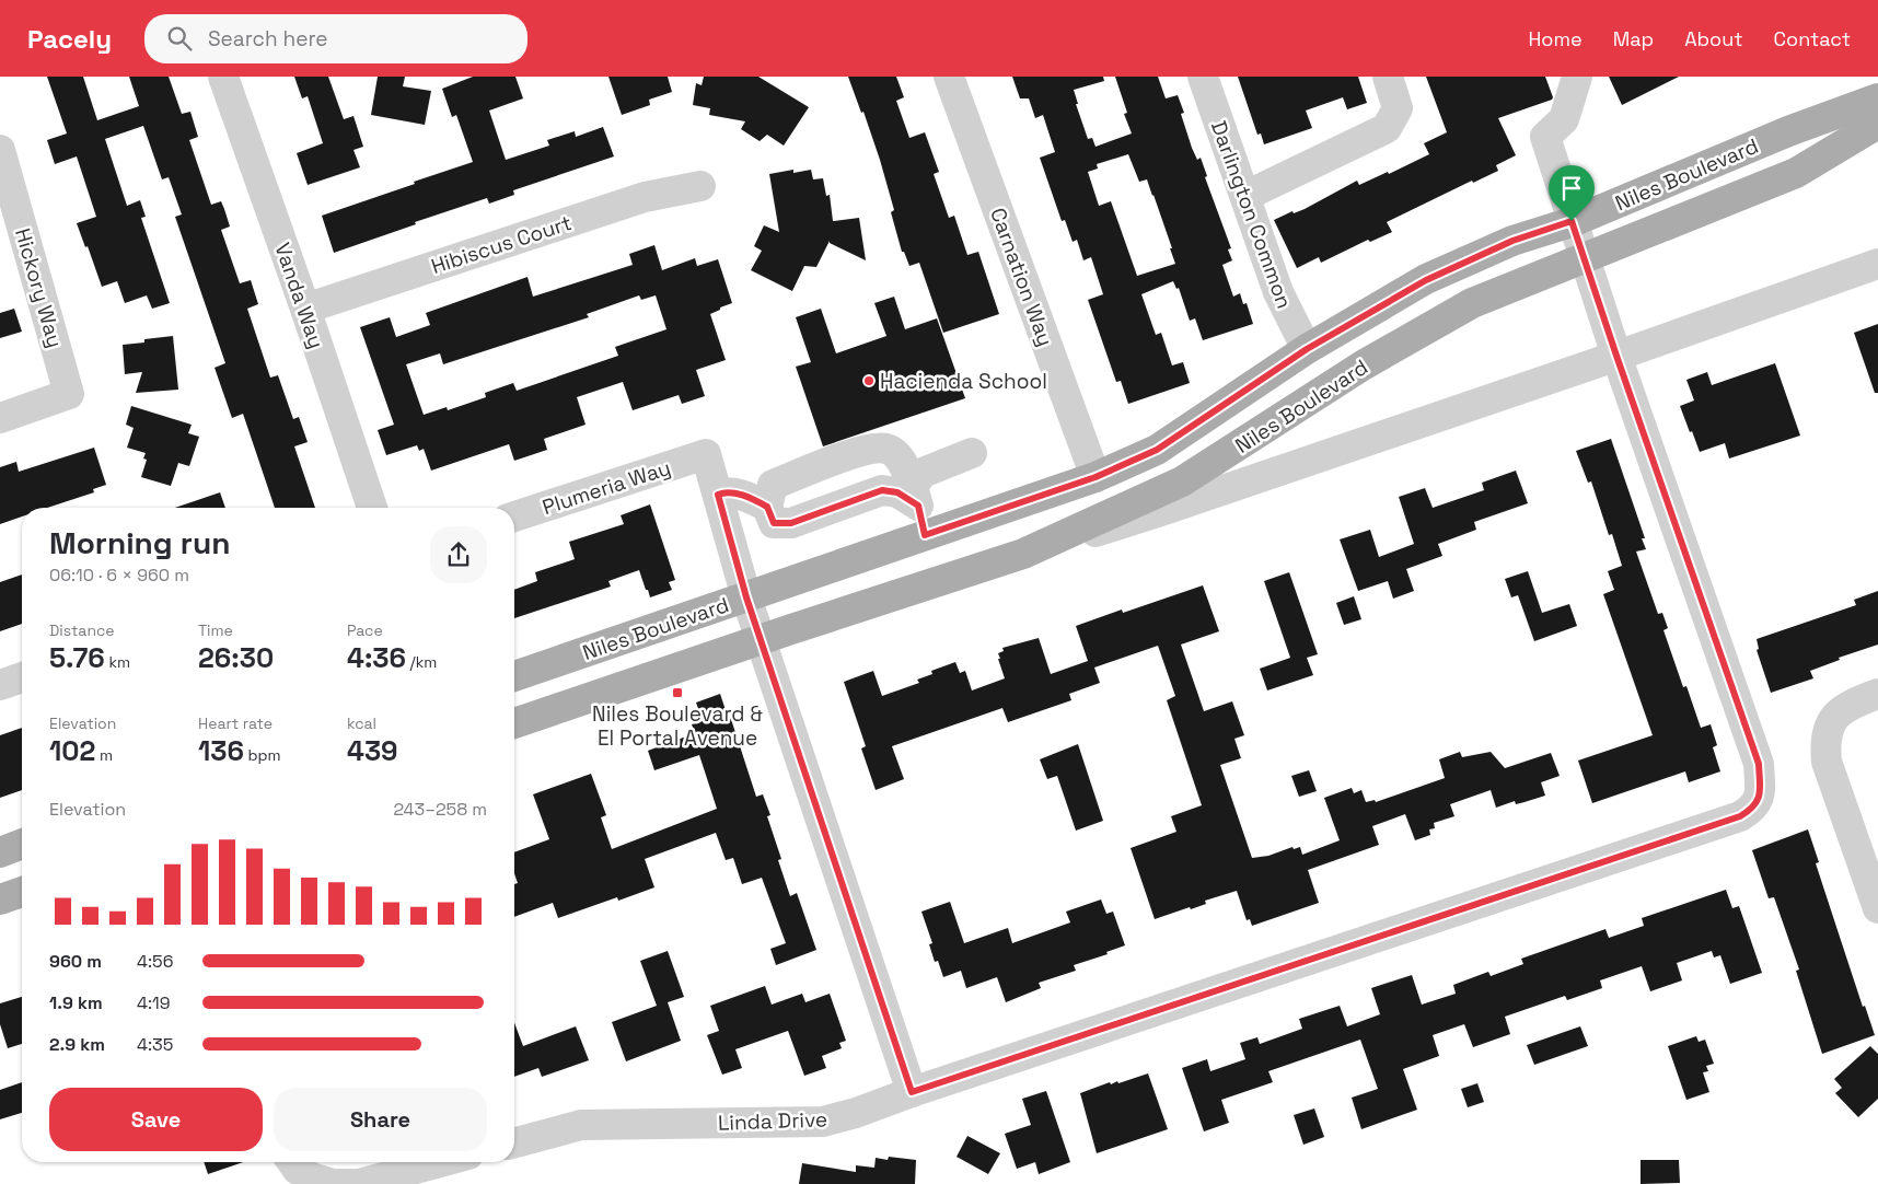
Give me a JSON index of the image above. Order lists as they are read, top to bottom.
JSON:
{
  "streets": {
    "main road": ["Niles Boulevard"],
    "street": [
      "Darlington Common",
      "Hibiscus Court",
      "Carnation Way",
      "Hickory Way",
      "Vanda Way",
      "Plumeria Way",
      "Linda Drive"
    ]
  },
  "crossings": [
    ["Niles Boulevard", "Darlington Common"],
    ["Niles Boulevard", "Carnation Way"],
    ["Niles Boulevard", "Linda Drive"],
    ["Hibiscus Court", "Vanda Way"]
  ],
  "places": {
    "other": ["Hacienda School"],
    "transit": ["Niles Boulevard & El Portal Avenue"]
  },
  "page": {
    "header": "Pacely",
    "search": "Search here",
    "nav": [
      "Home",
      "Map",
      "About",
      "Contact"
    ],
    "heading": ["Morning run", "06:10 · 6 × 960 m"],
    "stats": [
      ["Distance", "5.76 km"],
      ["Time", "26:30"],
      ["Pace", "4:36 /km"],
      ["Elevation", "102 m"],
      ["Heart rate", "136 bpm"],
      ["kcal", "439"]
    ],
    "chart": ["Elevation", "243–258 m"],
    "list": [
      {
        "name": "960 m",
        "note": "4:56"
      },
      {
        "name": "1.9 km",
        "note": "4:19"
      },
      {
        "name": "2.9 km",
        "note": "4:35"
      }
    ],
    "buttons": ["Save", "Share"]
  }
}
